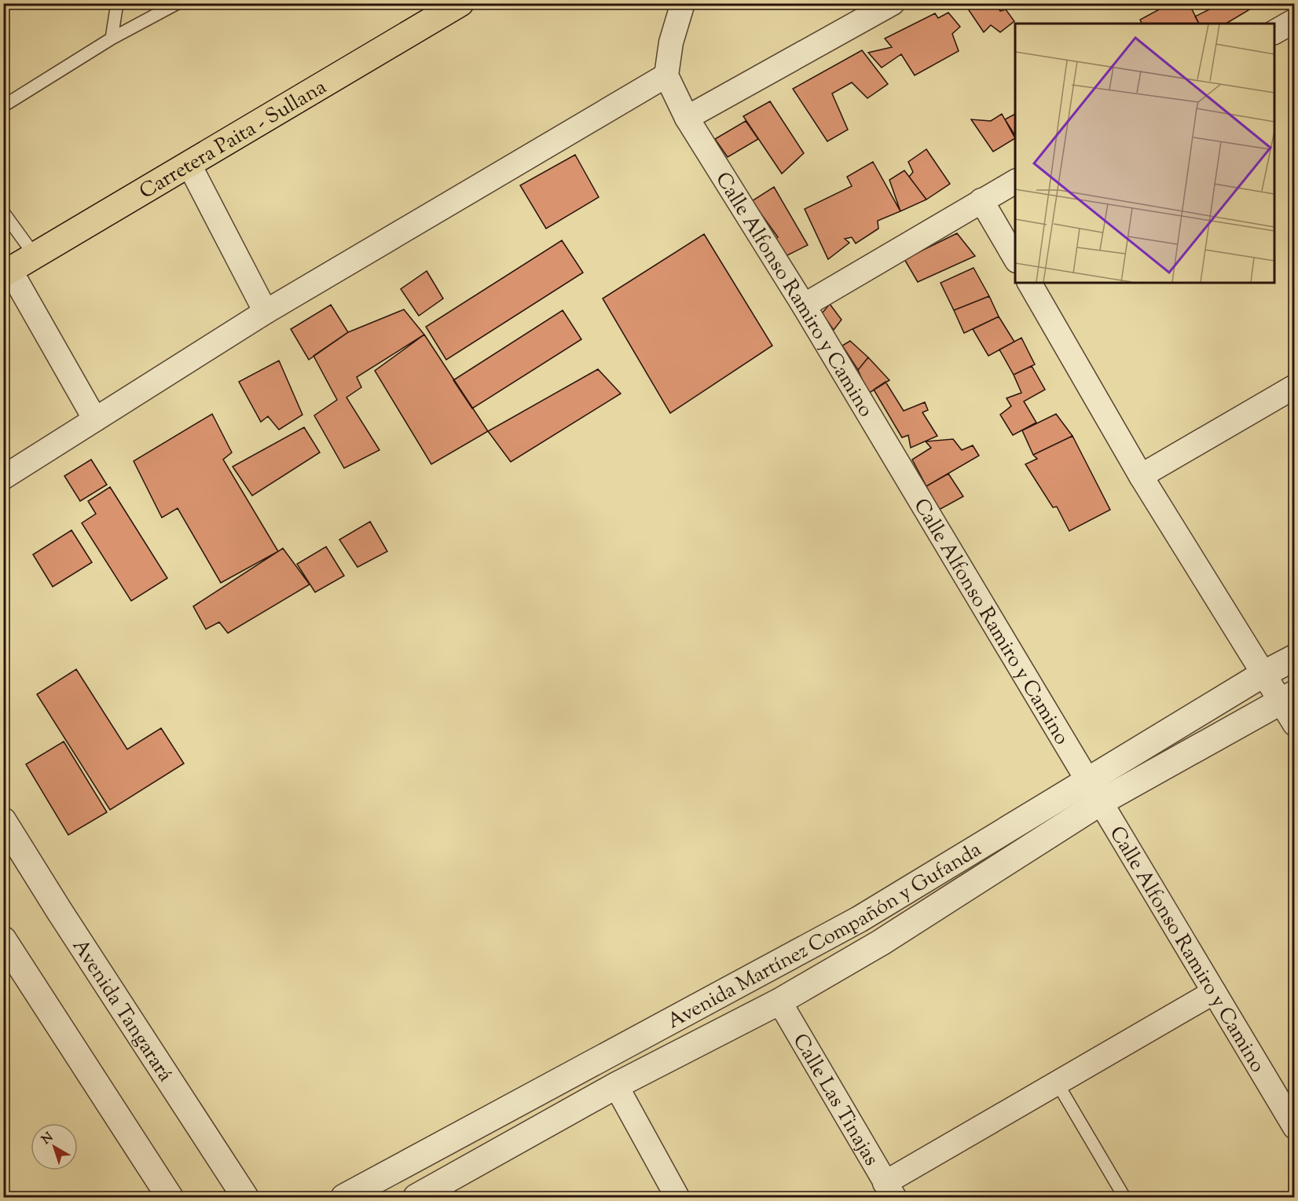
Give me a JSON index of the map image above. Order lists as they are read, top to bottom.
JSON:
{
  "streets": {
    "main road": ["Carretera Paita - Sullana"],
    "street": [
      "Calle Alfonso Ramiro y Camino",
      "Avenida Martínez Compañón y Gufanda",
      "Avenida Tangarará",
      "Calle Las Tinajas"
    ]
  },
  "crossings": [
    ["Calle Alfonso Ramiro y Camino", "Avenida Martínez Compañón y Gufanda"],
    ["Avenida Martínez Compañón y Gufanda", "Calle Las Tinajas"]
  ],
  "north": "top left"
}
